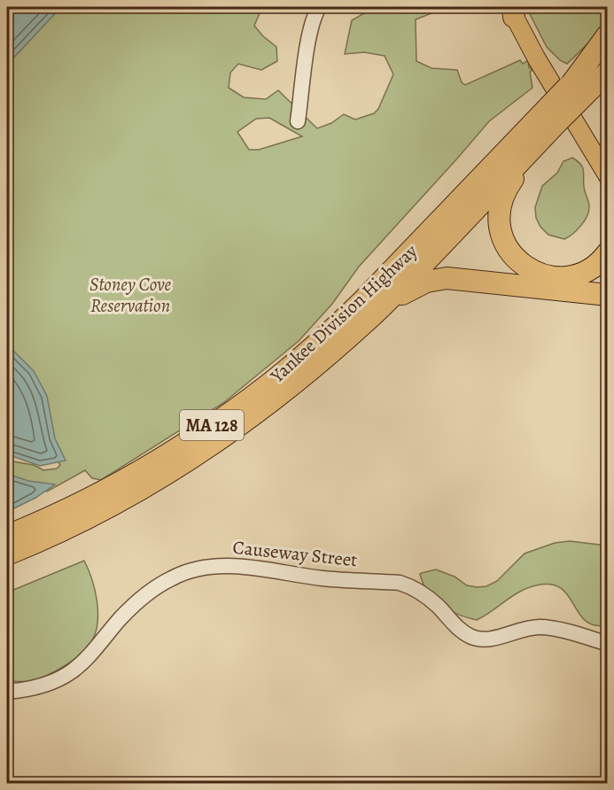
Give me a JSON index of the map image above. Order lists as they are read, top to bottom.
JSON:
{
  "streets": {
    "highway": ["Yankee Division Highway", "MA 128"],
    "street": ["Causeway Street"]
  },
  "parks": ["Stoney Cove Reservation"]
}
